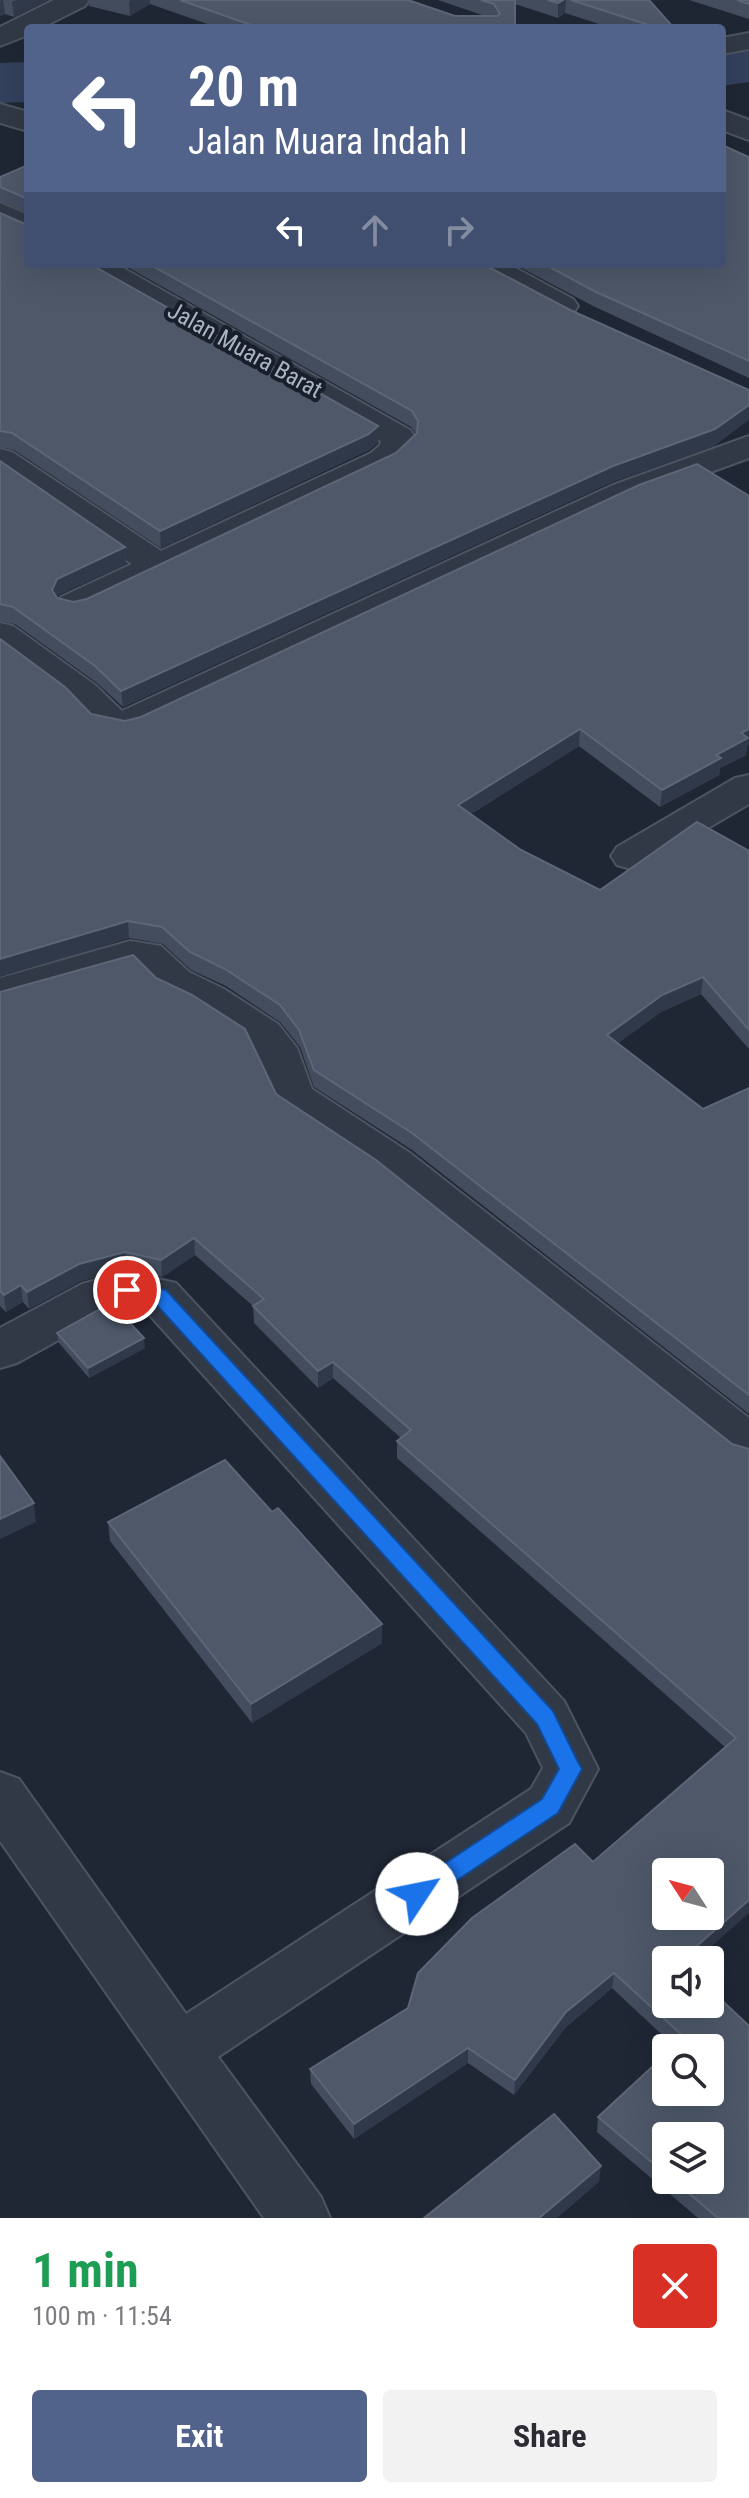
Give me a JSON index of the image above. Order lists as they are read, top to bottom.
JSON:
{
  "streets": {
    "street": ["Jalan Muara Barat"]
  },
  "north": "top left",
  "page": {
    "turn": ["20 m", "Jalan Muara Indah I"],
    "heading": ["1 min", "100 m · 11:54"],
    "buttons": ["Exit", "Share"]
  }
}
